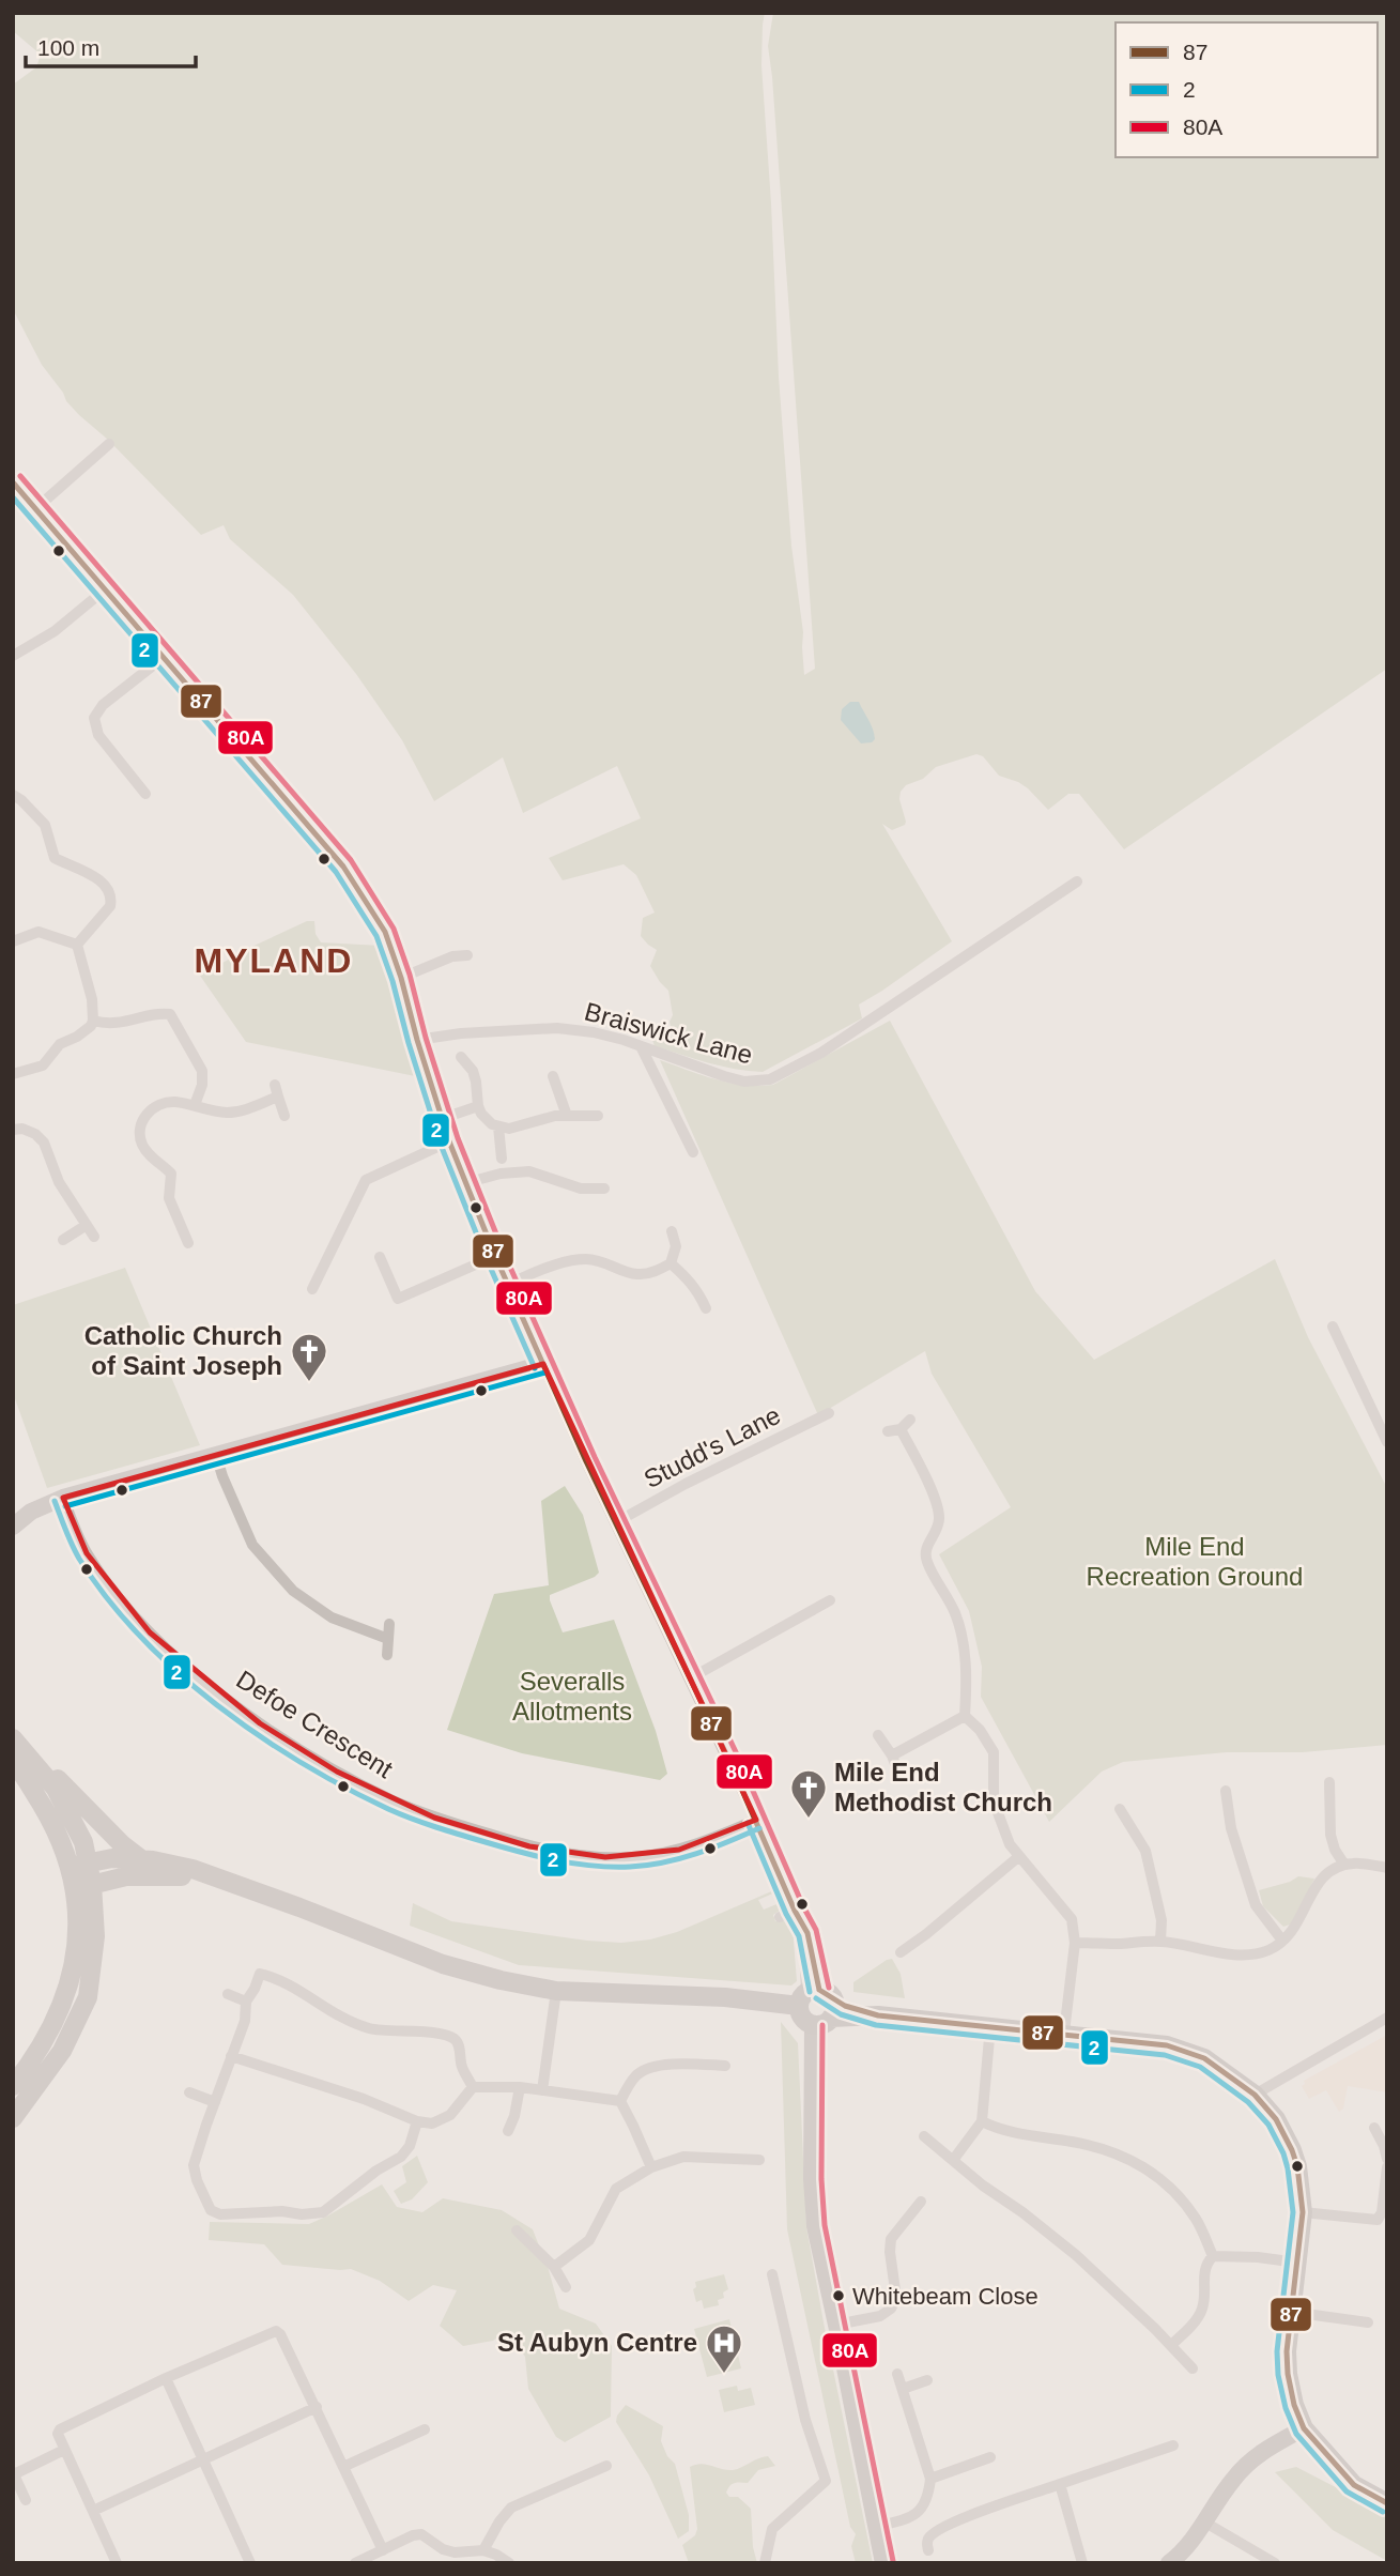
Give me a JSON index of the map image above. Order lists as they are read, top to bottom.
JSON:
{
  "streets": {
    "street": ["Braiswick Lane", "Studd's Lane", "Defoe Crescent"]
  },
  "districts": ["MYLAND"],
  "parks": ["Mile End Recreation Ground", "Severalls Allotments"],
  "places": {
    "church": ["Catholic Church of Saint Joseph", "Mile End Methodist Church"],
    "other": ["Whitebeam Close"],
    "hospital": ["St Aubyn Centre"]
  },
  "lines": ["transit line 80A", "transit line 87", "transit line 2"],
  "legend": ["87", "2", "80A"],
  "scale_bar": "100 m"
}
